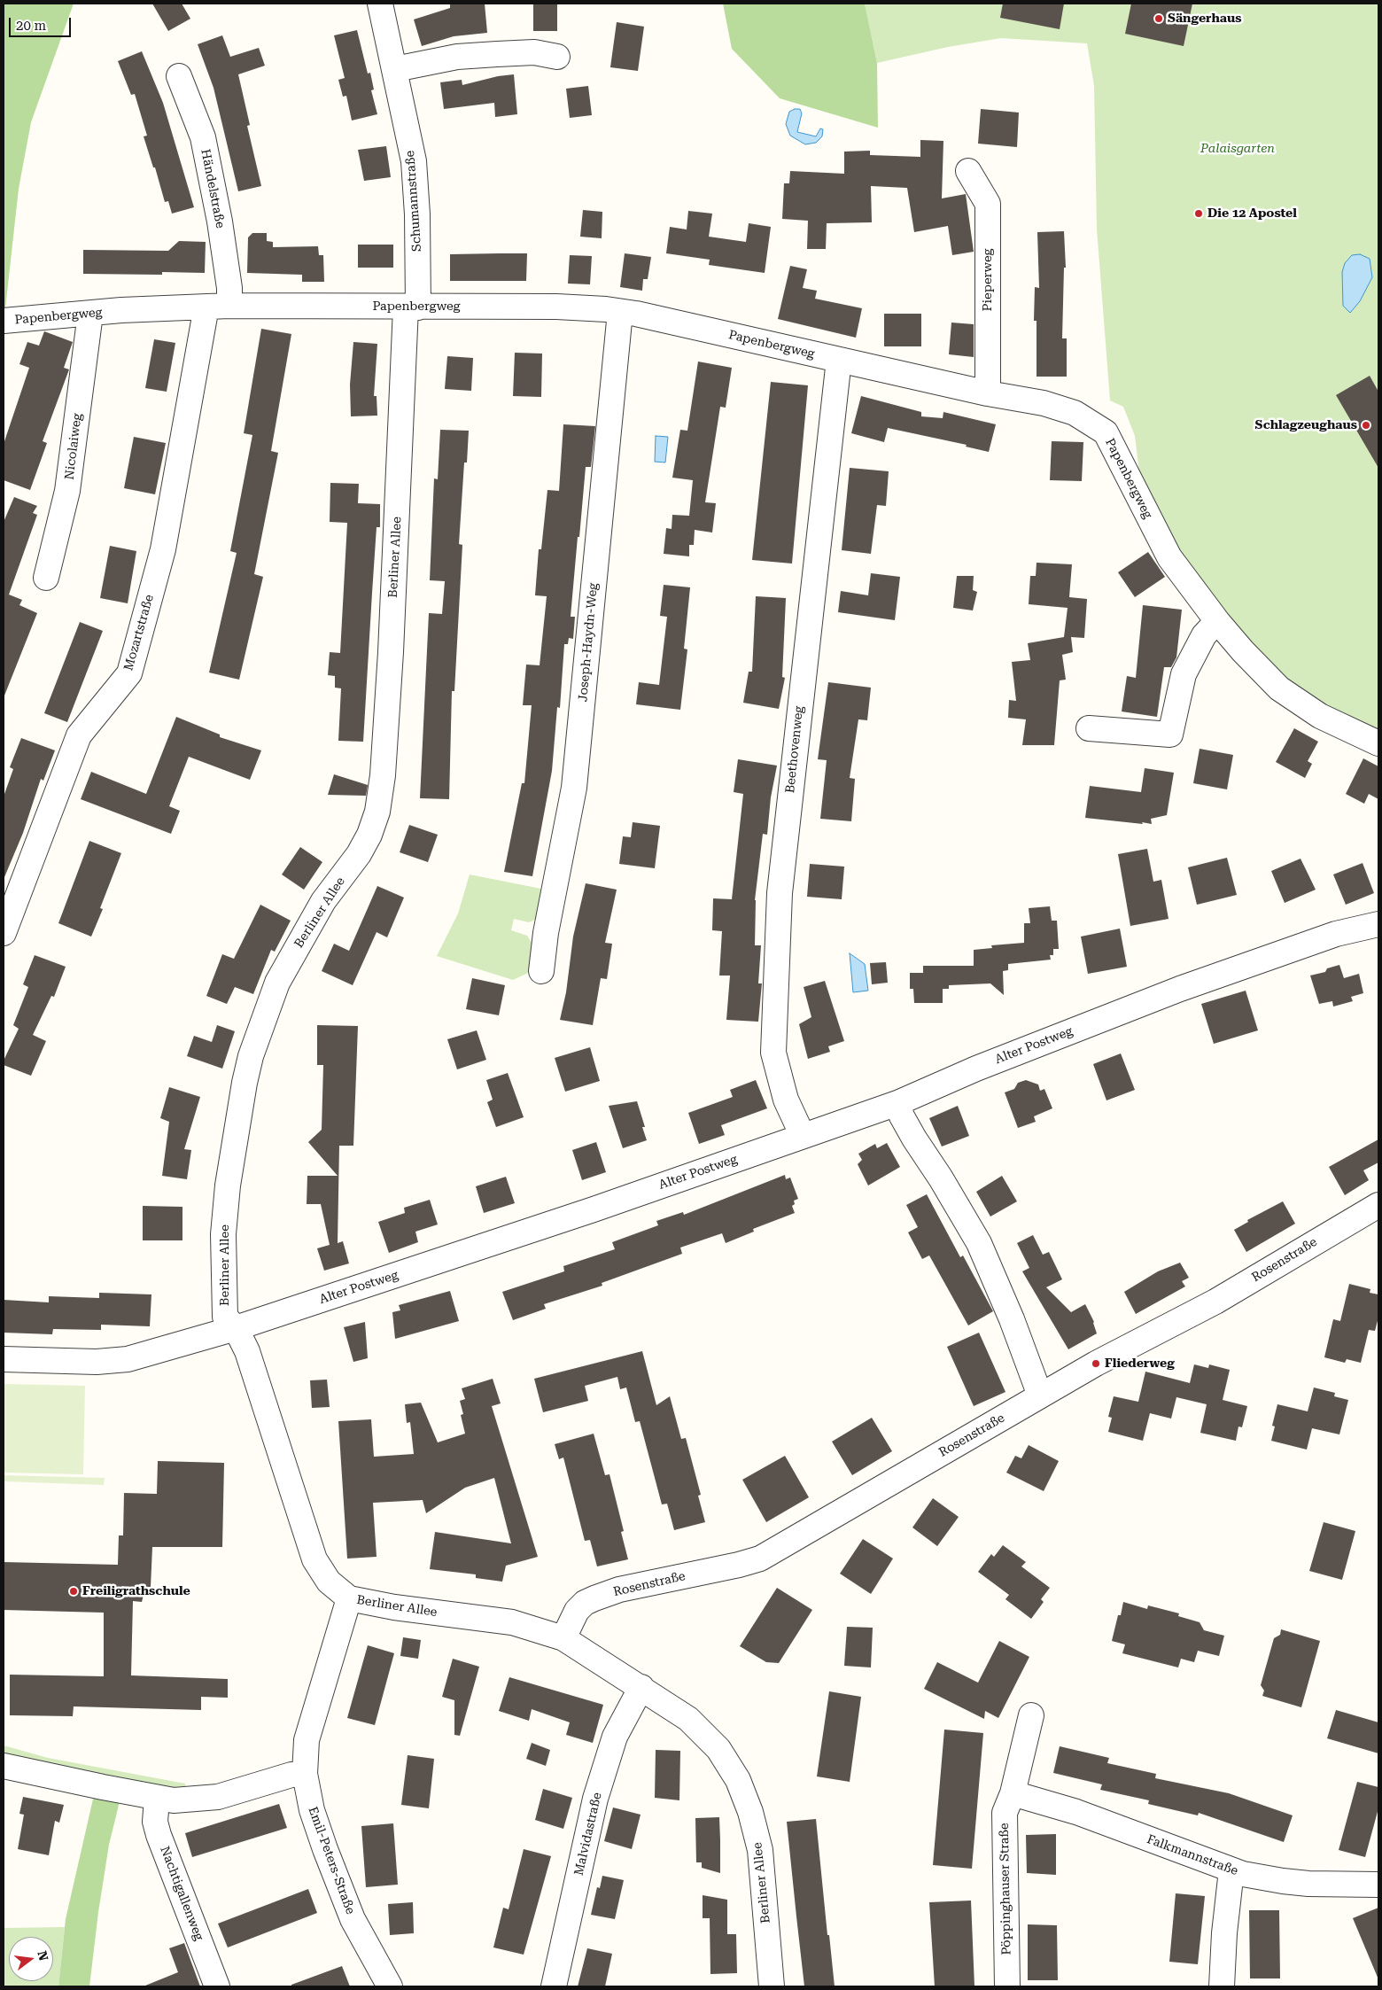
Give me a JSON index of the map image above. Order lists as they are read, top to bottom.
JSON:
{
  "streets": {
    "street": [
      "Händelstraße",
      "Schumannstraße",
      "Pieperweg",
      "Papenbergweg",
      "Nicolaiweg",
      "Berliner Allee",
      "Mozartstraße",
      "Joseph-Haydn-Weg",
      "Beethovenweg",
      "Alter Postweg",
      "Rosenstraße",
      "Malvidastraße",
      "Falkmannstraße",
      "Emil-Peters-Straße",
      "Pöppinghauser Straße",
      "Nachtigallenweg"
    ]
  },
  "crossings": [
    ["Händelstraße", "Papenbergweg"],
    ["Händelstraße", "Mozartstraße"],
    ["Schumannstraße", "Papenbergweg"],
    ["Schumannstraße", "Berliner Allee"],
    ["Pieperweg", "Papenbergweg"],
    ["Papenbergweg", "Nicolaiweg"],
    ["Papenbergweg", "Berliner Allee"],
    ["Papenbergweg", "Mozartstraße"],
    ["Papenbergweg", "Joseph-Haydn-Weg"],
    ["Papenbergweg", "Beethovenweg"],
    ["Berliner Allee", "Alter Postweg"],
    ["Berliner Allee", "Rosenstraße"],
    ["Berliner Allee", "Malvidastraße"],
    ["Berliner Allee", "Emil-Peters-Straße"],
    ["Beethovenweg", "Alter Postweg"],
    ["Falkmannstraße", "Pöppinghauser Straße"]
  ],
  "parks": ["Palaisgarten"],
  "places": [
    "Sängerhaus",
    "Die 12 Apostel",
    "Schlagzeughaus",
    "Fliederweg",
    "Freiligrathschule"
  ],
  "scale_bar": "20 m",
  "north": "right"
}
